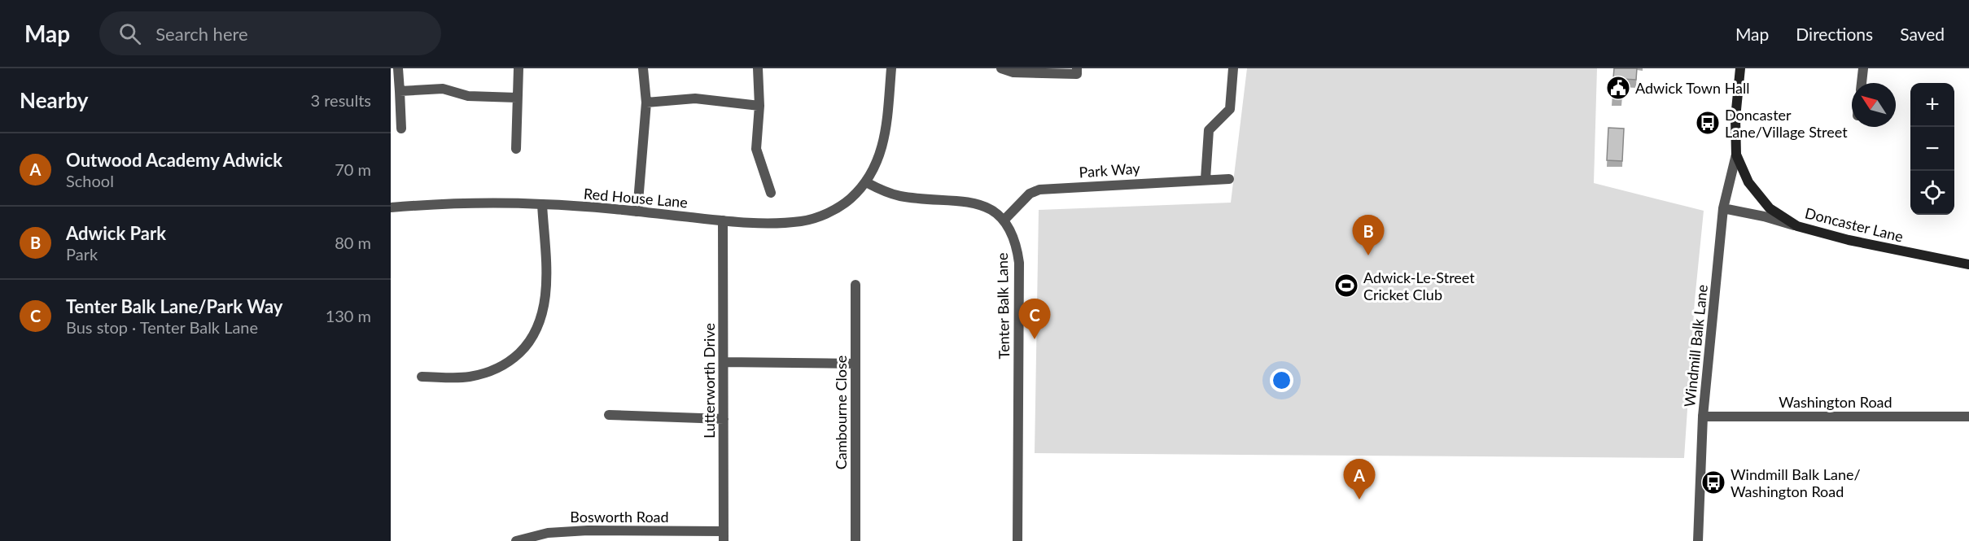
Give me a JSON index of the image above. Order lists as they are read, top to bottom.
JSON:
{
  "streets": {
    "main road": ["Doncaster Lane"],
    "street": [
      "Park Way",
      "Red House Lane",
      "Tenter Balk Lane",
      "Windmill Balk Lane",
      "Lutterworth Drive",
      "Washington Road",
      "Cambourne Close",
      "Bosworth Road"
    ]
  },
  "crossings": [
    ["Park Way", "Tenter Balk Lane"],
    ["Red House Lane", "Tenter Balk Lane"],
    ["Red House Lane", "Lutterworth Drive"],
    ["Doncaster Lane", "Windmill Balk Lane"],
    ["Windmill Balk Lane", "Washington Road"],
    ["Lutterworth Drive", "Bosworth Road"]
  ],
  "places": {
    "public building": ["Adwick Town Hall"],
    "bus stop": ["Doncaster Lane/Village Street", "Windmill Balk Lane/ Washington Road"],
    "sports": ["Adwick-Le-Street Cricket Club"]
  },
  "north": "top left",
  "page": {
    "header": "Map",
    "search": "Search here",
    "nav": ["Map", "Directions", "Saved"],
    "heading": ["Nearby", "3 results"],
    "map_buttons": ["+", "−"],
    "list": [
      {
        "mark": "A",
        "name": "Outwood Academy Adwick",
        "note": "School",
        "value": "70 m"
      },
      {
        "mark": "B",
        "name": "Adwick Park",
        "note": "Park",
        "value": "80 m"
      },
      {
        "mark": "C",
        "name": "Tenter Balk Lane/Park Way",
        "note": "Bus stop · Tenter Balk Lane",
        "value": "130 m"
      }
    ],
    "pins": ["B", "C", "A"]
  }
}
